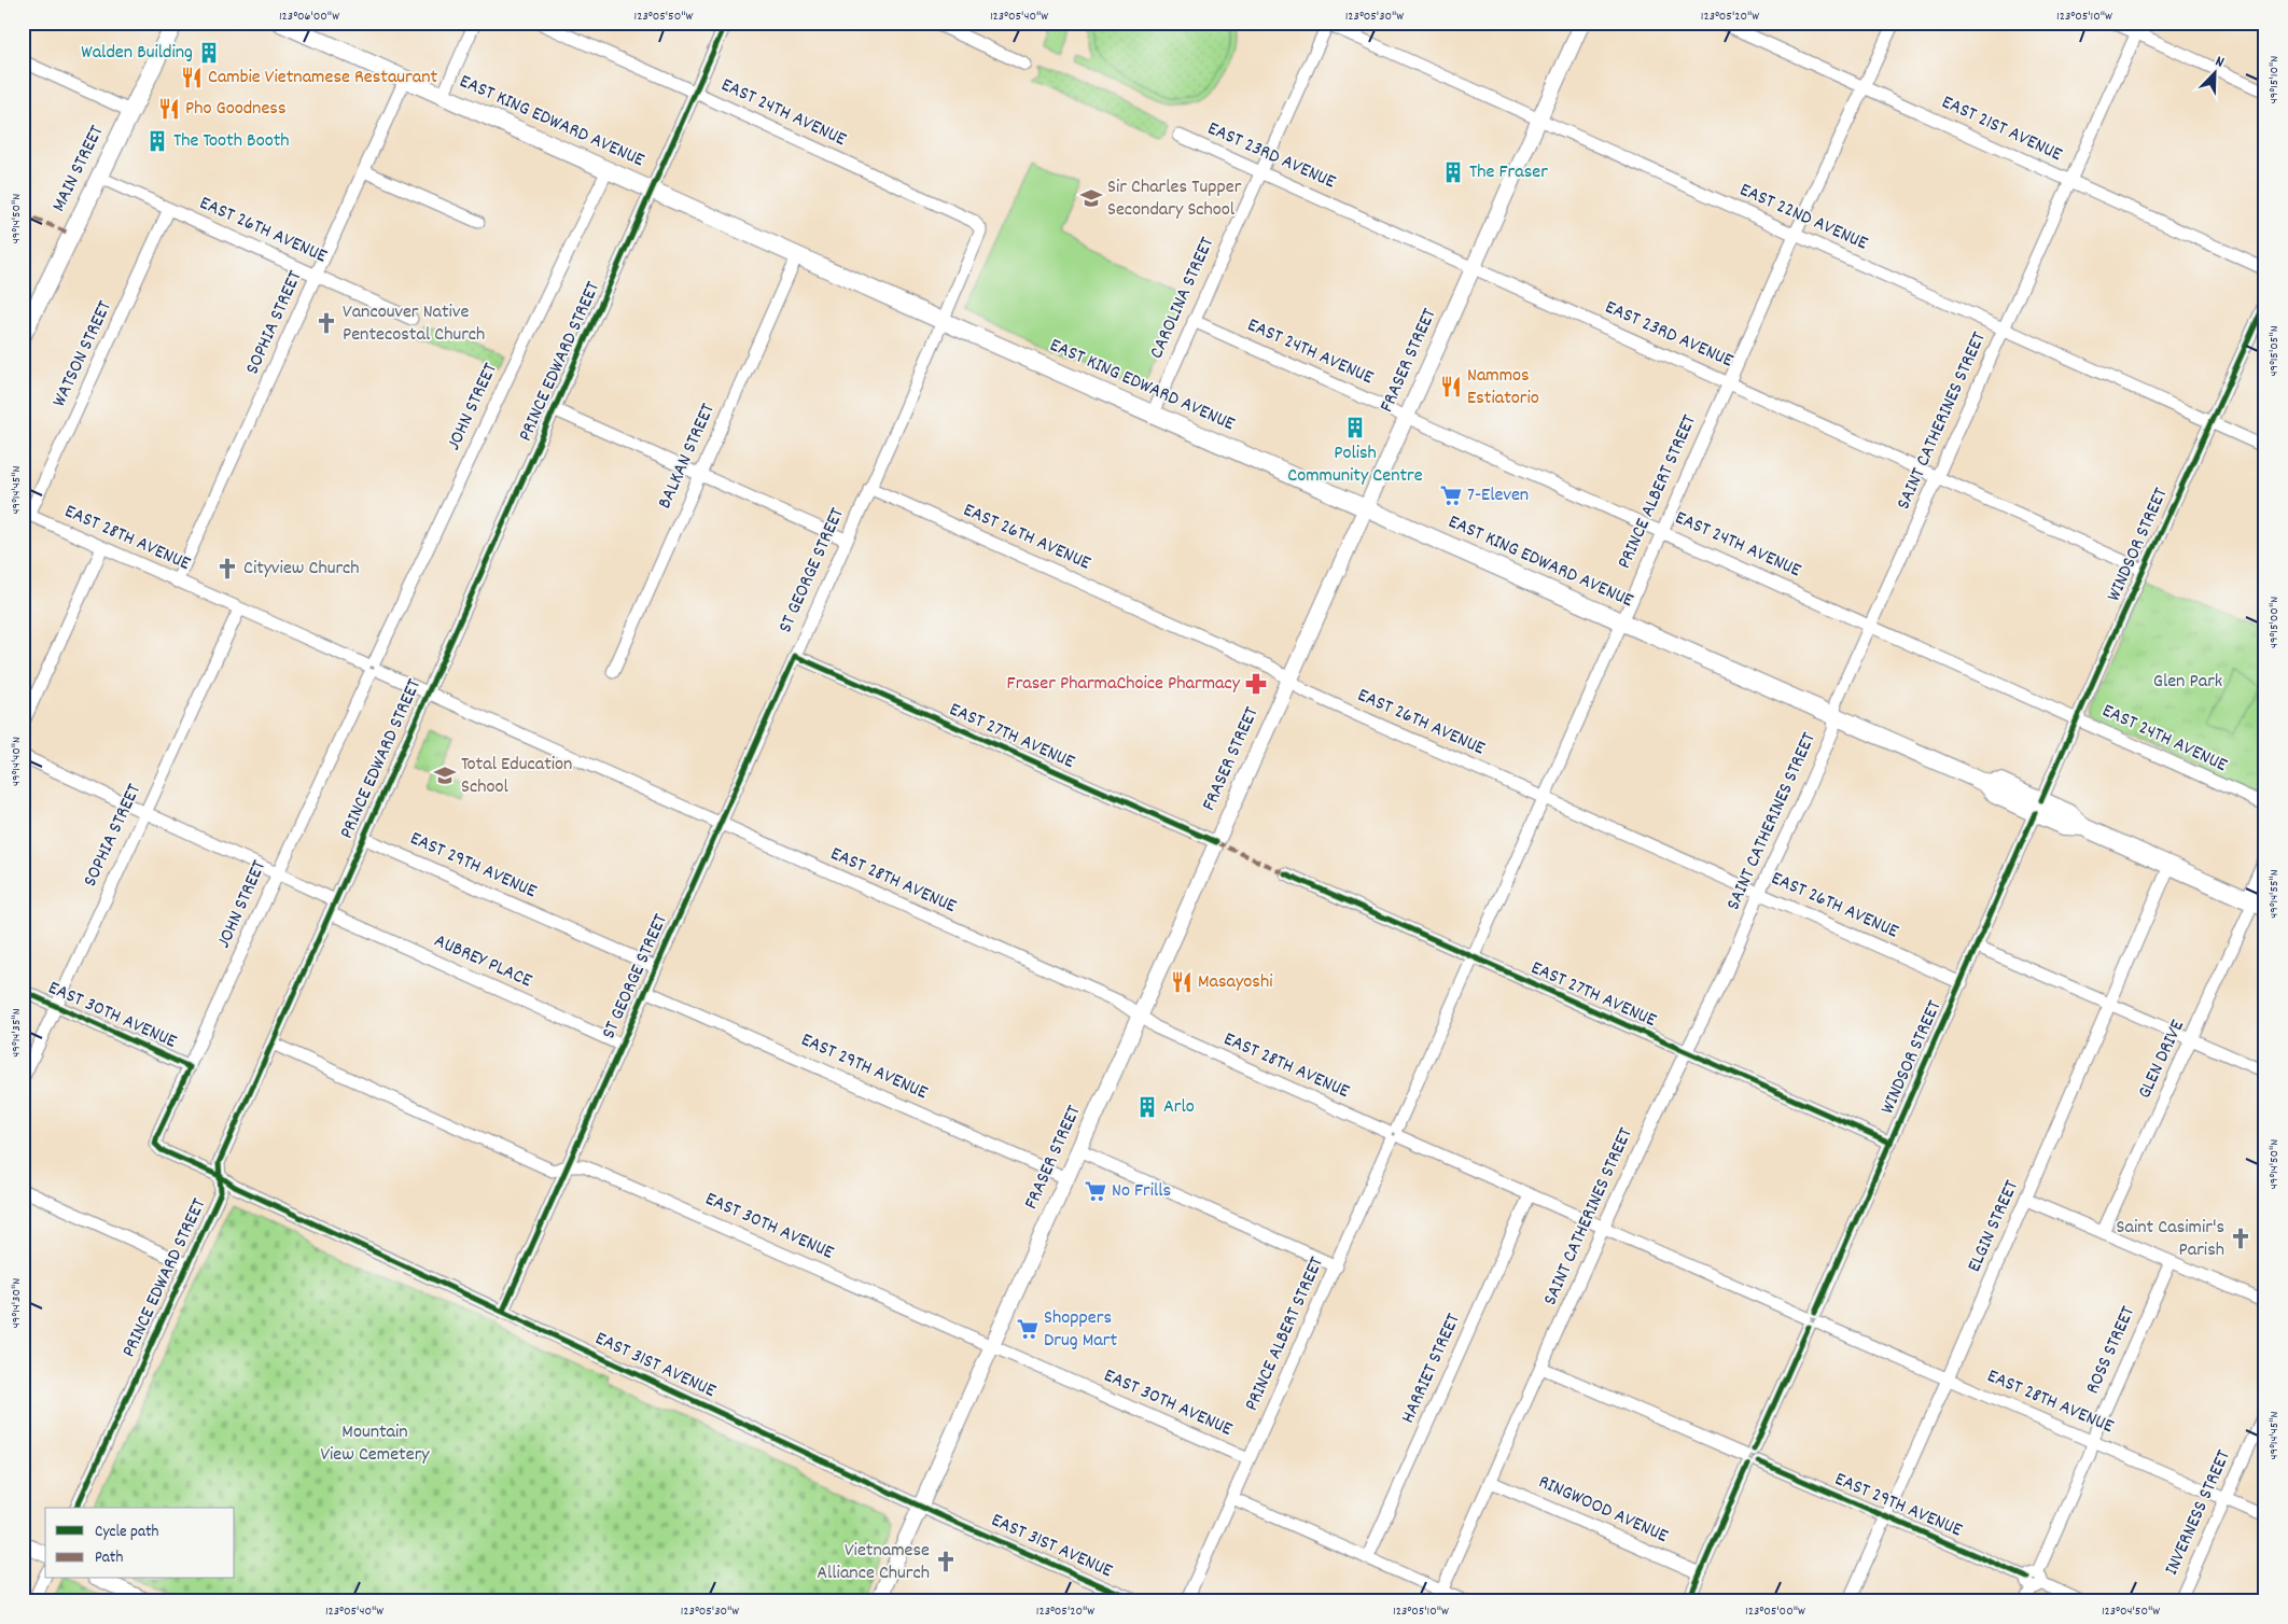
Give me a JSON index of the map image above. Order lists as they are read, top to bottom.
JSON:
{
  "streets": {
    "main road": ["EAST KING EDWARD AVENUE", "MAIN STREET"],
    "street": [
      "EAST 24TH AVENUE",
      "EAST 21ST AVENUE",
      "EAST 23RD AVENUE",
      "EAST 22ND AVENUE",
      "EAST 26TH AVENUE",
      "CAROLINA STREET",
      "SOPHIA STREET",
      "WATSON STREET",
      "FRASER STREET",
      "PRINCE EDWARD STREET",
      "JOHN STREET",
      "SAINT CATHERINES STREET",
      "BALKAN STREET",
      "PRINCE ALBERT STREET",
      "EAST 28TH AVENUE",
      "WINDSOR STREET",
      "ST GEORGE STREET",
      "EAST 27TH AVENUE",
      "EAST 29TH AVENUE",
      "AUBREY PLACE",
      "EAST 30TH AVENUE",
      "GLEN DRIVE",
      "ELGIN STREET",
      "ROSS STREET",
      "EAST 31ST AVENUE",
      "HARRIET STREET",
      "RINGWOOD AVENUE",
      "INVERNESS STREET"
    ]
  },
  "crossings": [
    ["EAST 24TH AVENUE", "CAROLINA STREET"],
    ["EAST 24TH AVENUE", "FRASER STREET"],
    ["EAST 24TH AVENUE", "PRINCE EDWARD STREET"],
    ["EAST 24TH AVENUE", "SAINT CATHERINES STREET"],
    ["EAST 24TH AVENUE", "PRINCE ALBERT STREET"],
    ["EAST 24TH AVENUE", "WINDSOR STREET"],
    ["EAST 24TH AVENUE", "ST GEORGE STREET"],
    ["EAST KING EDWARD AVENUE", "CAROLINA STREET"],
    ["EAST KING EDWARD AVENUE", "SOPHIA STREET"],
    ["EAST KING EDWARD AVENUE", "FRASER STREET"],
    ["EAST KING EDWARD AVENUE", "PRINCE EDWARD STREET"],
    ["EAST KING EDWARD AVENUE", "JOHN STREET"],
    ["EAST KING EDWARD AVENUE", "SAINT CATHERINES STREET"],
    ["EAST KING EDWARD AVENUE", "BALKAN STREET"],
    ["EAST KING EDWARD AVENUE", "PRINCE ALBERT STREET"],
    ["EAST KING EDWARD AVENUE", "WINDSOR STREET"],
    ["EAST KING EDWARD AVENUE", "ST GEORGE STREET"],
    ["EAST KING EDWARD AVENUE", "GLEN DRIVE"],
    ["EAST KING EDWARD AVENUE", "ELGIN STREET"],
    ["EAST 21ST AVENUE", "SAINT CATHERINES STREET"],
    ["EAST 21ST AVENUE", "PRINCE ALBERT STREET"],
    ["EAST 23RD AVENUE", "CAROLINA STREET"],
    ["EAST 23RD AVENUE", "FRASER STREET"],
    ["EAST 23RD AVENUE", "SAINT CATHERINES STREET"],
    ["EAST 23RD AVENUE", "PRINCE ALBERT STREET"],
    ["EAST 23RD AVENUE", "WINDSOR STREET"],
    ["MAIN STREET", "EAST 26TH AVENUE"],
    ["EAST 22ND AVENUE", "CAROLINA STREET"],
    ["EAST 22ND AVENUE", "FRASER STREET"],
    ["EAST 22ND AVENUE", "SAINT CATHERINES STREET"],
    ["EAST 22ND AVENUE", "PRINCE ALBERT STREET"],
    ["EAST 22ND AVENUE", "WINDSOR STREET"],
    ["EAST 26TH AVENUE", "SOPHIA STREET"],
    ["EAST 26TH AVENUE", "WATSON STREET"],
    ["EAST 26TH AVENUE", "FRASER STREET"],
    ["EAST 26TH AVENUE", "SAINT CATHERINES STREET"],
    ["EAST 26TH AVENUE", "PRINCE ALBERT STREET"],
    ["EAST 26TH AVENUE", "WINDSOR STREET"],
    ["EAST 26TH AVENUE", "ST GEORGE STREET"],
    ["SOPHIA STREET", "EAST 28TH AVENUE"],
    ["SOPHIA STREET", "EAST 30TH AVENUE"],
    ["WATSON STREET", "EAST 28TH AVENUE"],
    ["FRASER STREET", "EAST 28TH AVENUE"],
    ["FRASER STREET", "EAST 27TH AVENUE"],
    ["FRASER STREET", "EAST 29TH AVENUE"],
    ["FRASER STREET", "EAST 30TH AVENUE"],
    ["FRASER STREET", "EAST 31ST AVENUE"],
    ["PRINCE EDWARD STREET", "EAST 28TH AVENUE"],
    ["PRINCE EDWARD STREET", "EAST 29TH AVENUE"],
    ["PRINCE EDWARD STREET", "AUBREY PLACE"],
    ["PRINCE EDWARD STREET", "EAST 30TH AVENUE"],
    ["PRINCE EDWARD STREET", "EAST 31ST AVENUE"],
    ["JOHN STREET", "EAST 28TH AVENUE"],
    ["JOHN STREET", "EAST 30TH AVENUE"],
    ["JOHN STREET", "EAST 31ST AVENUE"],
    ["SAINT CATHERINES STREET", "EAST 28TH AVENUE"],
    ["SAINT CATHERINES STREET", "EAST 27TH AVENUE"],
    ["SAINT CATHERINES STREET", "EAST 29TH AVENUE"],
    ["SAINT CATHERINES STREET", "RINGWOOD AVENUE"],
    ["PRINCE ALBERT STREET", "EAST 28TH AVENUE"],
    ["PRINCE ALBERT STREET", "EAST 27TH AVENUE"],
    ["PRINCE ALBERT STREET", "EAST 30TH AVENUE"],
    ["EAST 28TH AVENUE", "WINDSOR STREET"],
    ["EAST 28TH AVENUE", "ST GEORGE STREET"],
    ["EAST 28TH AVENUE", "ELGIN STREET"],
    ["EAST 28TH AVENUE", "ROSS STREET"],
    ["EAST 28TH AVENUE", "HARRIET STREET"],
    ["EAST 28TH AVENUE", "INVERNESS STREET"],
    ["WINDSOR STREET", "EAST 27TH AVENUE"],
    ["WINDSOR STREET", "EAST 29TH AVENUE"],
    ["WINDSOR STREET", "RINGWOOD AVENUE"],
    ["ST GEORGE STREET", "EAST 27TH AVENUE"],
    ["ST GEORGE STREET", "EAST 29TH AVENUE"],
    ["ST GEORGE STREET", "AUBREY PLACE"],
    ["ST GEORGE STREET", "EAST 30TH AVENUE"],
    ["ST GEORGE STREET", "EAST 31ST AVENUE"],
    ["EAST 29TH AVENUE", "ELGIN STREET"],
    ["EAST 29TH AVENUE", "ROSS STREET"]
  ],
  "parks": ["Glen Park", "Mountain View Cemetery"],
  "places": {
    "building": [
      "Walden Building",
      "The Tooth Booth",
      "The Fraser",
      "Polish Community Centre",
      "Arlo"
    ],
    "restaurant": [
      "Cambie Vietnamese Restaurant",
      "Pho Goodness",
      "Nammos Estiatorio",
      "Masayoshi"
    ],
    "school or university": ["Sir Charles Tupper Secondary School", "Total Education School"],
    "church": [
      "Vancouver Native Pentecostal Church",
      "Cityview Church",
      "Saint Casimir's Parish",
      "Vietnamese Alliance Church"
    ],
    "supermarket": ["7-Eleven", "No Frills", "Shoppers Drug Mart"],
    "pharmacy": ["Fraser PharmaChoice Pharmacy"]
  },
  "legend": ["Cycle path", "Path"],
  "north": "top right",
  "coordinates": [
    "123°06'00\"W",
    "123°05'50\"W",
    "123°05'40\"W",
    "123°05'30\"W",
    "123°05'20\"W",
    "123°05'10\"W",
    "49°15'10\"N",
    "49°14'50\"N",
    "49°15'05\"N",
    "49°14'45\"N",
    "49°15'00\"N",
    "49°14'40\"N",
    "49°14'55\"N",
    "49°14'35\"N",
    "49°14'30\"N",
    "123°05'00\"W",
    "123°04'50\"W"
  ]
}
